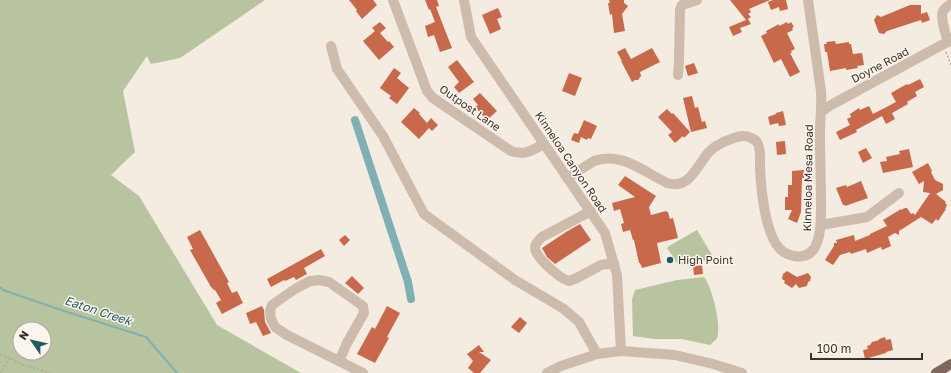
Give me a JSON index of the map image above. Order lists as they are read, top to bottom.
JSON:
{
  "streets": {
    "street": [
      "Doyne Road",
      "Outpost Lane",
      "Kinneloa Canyon Road",
      "Kinneloa Mesa Road"
    ]
  },
  "crossings": [
    ["Doyne Road", "Kinneloa Mesa Road"],
    ["Outpost Lane", "Kinneloa Canyon Road"],
    ["Kinneloa Canyon Road", "Kinneloa Mesa Road"]
  ],
  "water": ["Eaton Creek"],
  "places": ["High Point"],
  "scale_bar": "100 m",
  "north": "top left"
}
